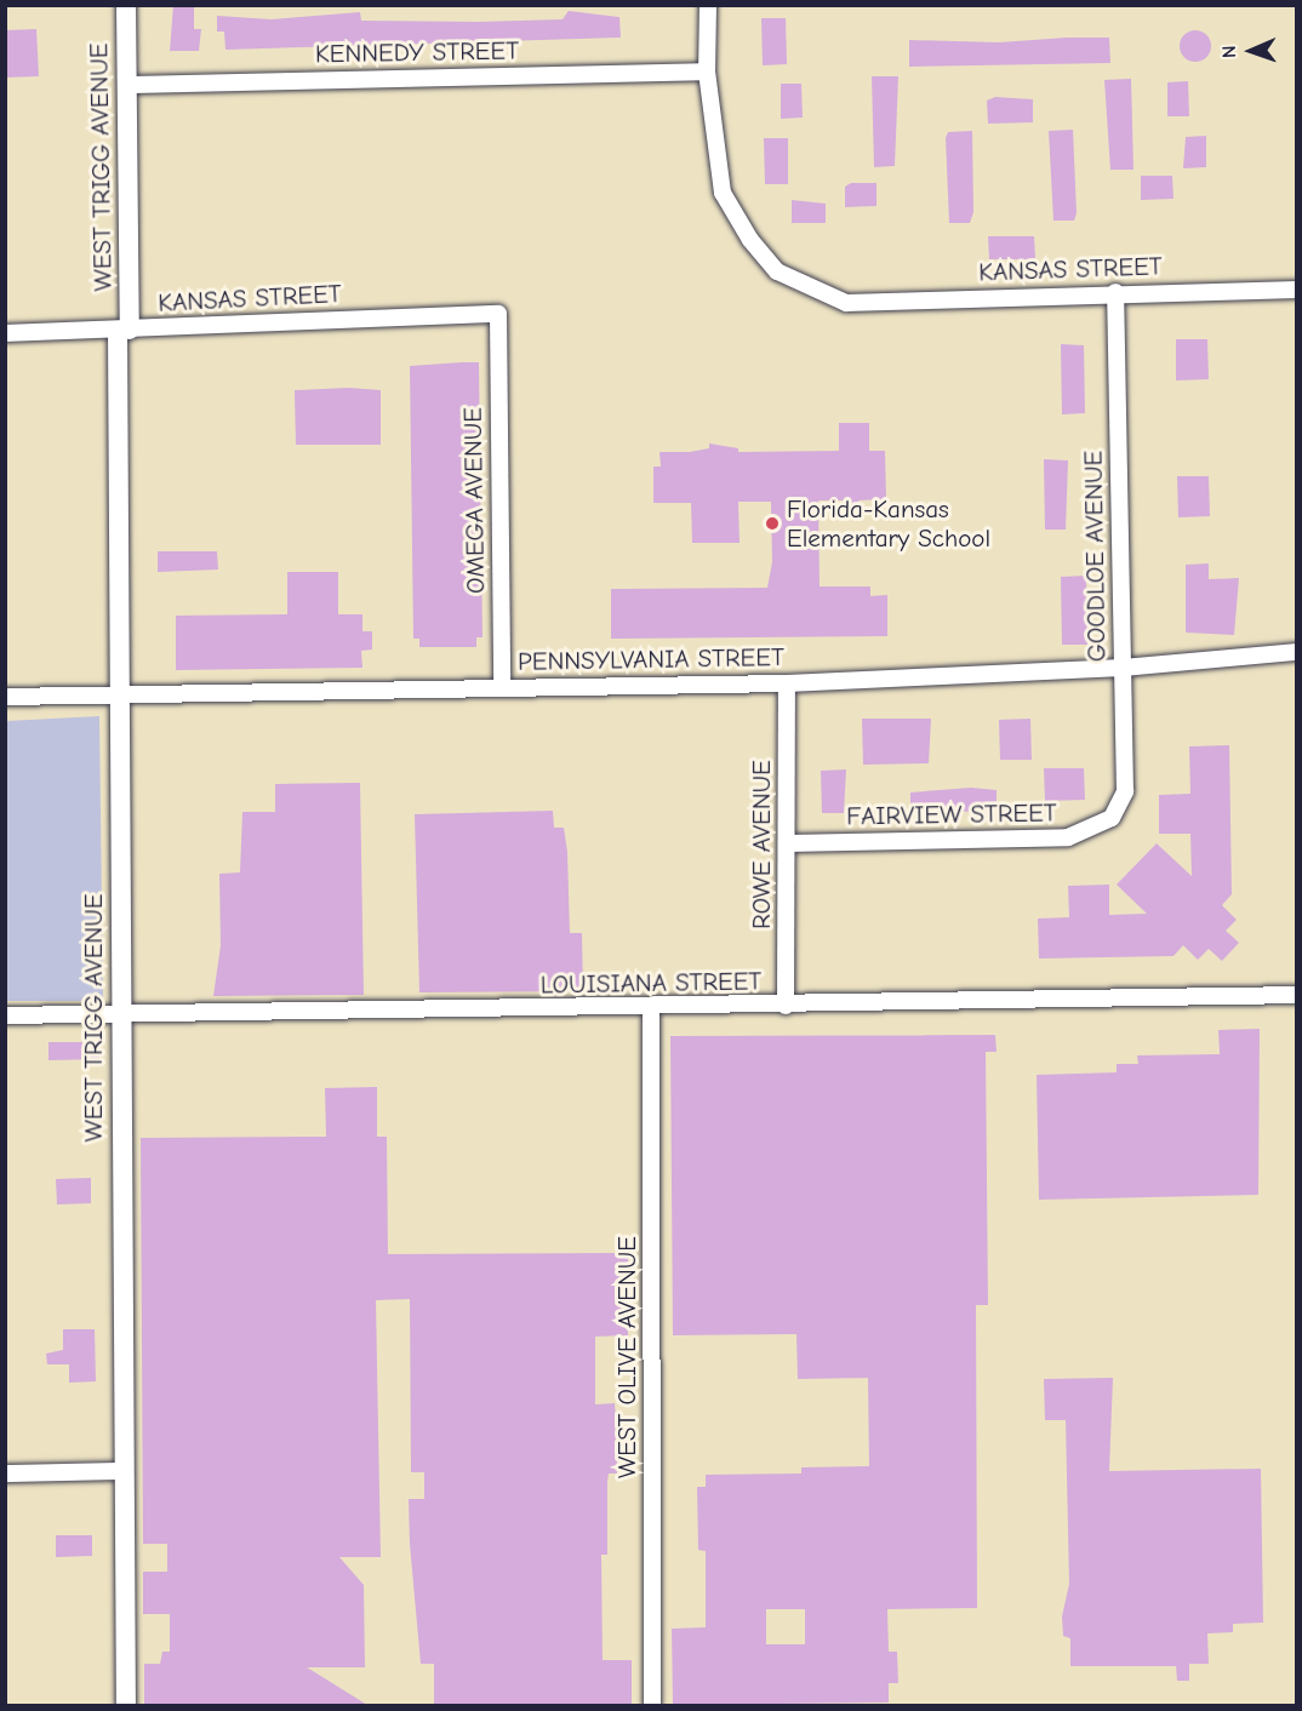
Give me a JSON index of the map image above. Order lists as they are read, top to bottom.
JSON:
{
  "streets": {
    "street": [
      "KENNEDY STREET",
      "WEST TRIGG AVENUE",
      "KANSAS STREET",
      "OMEGA AVENUE",
      "GOODLOE AVENUE",
      "PENNSYLVANIA STREET",
      "FAIRVIEW STREET",
      "ROWE AVENUE",
      "LOUISIANA STREET",
      "WEST OLIVE AVENUE"
    ]
  },
  "crossings": [
    ["KENNEDY STREET", "WEST TRIGG AVENUE"],
    ["KENNEDY STREET", "KANSAS STREET"],
    ["WEST TRIGG AVENUE", "KANSAS STREET"],
    ["WEST TRIGG AVENUE", "PENNSYLVANIA STREET"],
    ["WEST TRIGG AVENUE", "LOUISIANA STREET"],
    ["KANSAS STREET", "OMEGA AVENUE"],
    ["KANSAS STREET", "GOODLOE AVENUE"],
    ["OMEGA AVENUE", "PENNSYLVANIA STREET"],
    ["GOODLOE AVENUE", "PENNSYLVANIA STREET"],
    ["GOODLOE AVENUE", "FAIRVIEW STREET"],
    ["PENNSYLVANIA STREET", "ROWE AVENUE"],
    ["FAIRVIEW STREET", "ROWE AVENUE"],
    ["ROWE AVENUE", "LOUISIANA STREET"],
    ["LOUISIANA STREET", "WEST OLIVE AVENUE"]
  ],
  "places": ["Florida-Kansas Elementary School"],
  "north": "left"
}
